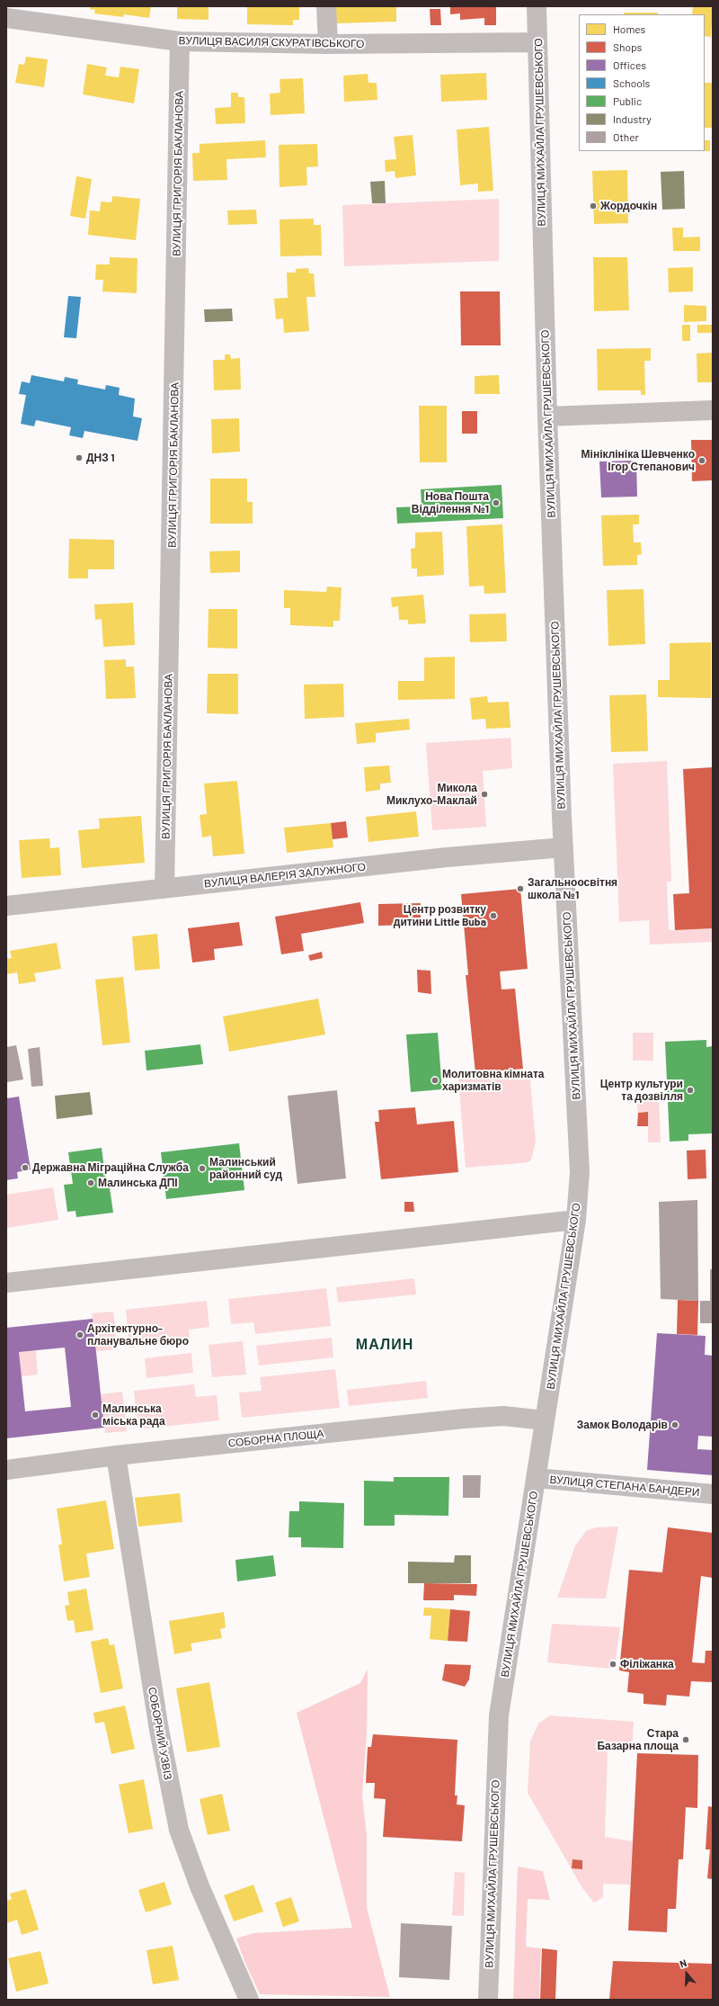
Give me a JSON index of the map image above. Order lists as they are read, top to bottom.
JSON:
{
  "streets": {
    "street": [
      "ВУЛИЦЯ ВАСИЛЯ СКУРАТІВСЬКОГО",
      "ВУЛИЦЯ МИХАЙЛА ГРУШЕВСЬКОГО",
      "ВУЛИЦЯ ГРИГОРІЯ БАКЛАНОВА",
      "ВУЛИЦЯ ВАЛЕРІЯ ЗАЛУЖНОГО",
      "СОБОРНА ПЛОЩА",
      "ВУЛИЦЯ СТЕПАНА БАНДЕРИ",
      "СОБОРНИЙ УЗВІЗ"
    ]
  },
  "crossings": [
    ["ВУЛИЦЯ ВАСИЛЯ СКУРАТІВСЬКОГО", "ВУЛИЦЯ МИХАЙЛА ГРУШЕВСЬКОГО"],
    ["ВУЛИЦЯ ВАСИЛЯ СКУРАТІВСЬКОГО", "ВУЛИЦЯ ГРИГОРІЯ БАКЛАНОВА"],
    ["ВУЛИЦЯ МИХАЙЛА ГРУШЕВСЬКОГО", "ВУЛИЦЯ ВАЛЕРІЯ ЗАЛУЖНОГО"],
    ["ВУЛИЦЯ МИХАЙЛА ГРУШЕВСЬКОГО", "СОБОРНА ПЛОЩА"],
    ["ВУЛИЦЯ МИХАЙЛА ГРУШЕВСЬКОГО", "ВУЛИЦЯ СТЕПАНА БАНДЕРИ"],
    ["ВУЛИЦЯ ГРИГОРІЯ БАКЛАНОВА", "ВУЛИЦЯ ВАЛЕРІЯ ЗАЛУЖНОГО"],
    ["СОБОРНА ПЛОЩА", "СОБОРНИЙ УЗВІЗ"]
  ],
  "districts": ["МАЛИН"],
  "places": [
    "Жордочкін",
    "ДНЗ 1",
    "Мініклініка Шевченко Ігор Степанович",
    "Нова Пошта Відділення №1",
    "Микола Миклухо-Маклай",
    "Загальноосвітня школа №1",
    "Центр розвитку дитини Little Buba",
    "Молитовна кімната харизматів",
    "Центр культури та дозвілля",
    "Державна Міграційна Служба",
    "Малинський районний суд",
    "Малинська ДПІ",
    "Архітектурно- планувальне бюро",
    "Малинська міська рада",
    "Замок Володарів",
    "Філіжанка",
    "Стара Базарна площа"
  ],
  "legend": [
    "Homes",
    "Shops",
    "Offices",
    "Schools",
    "Public",
    "Industry",
    "Other"
  ],
  "north": "top"
}
